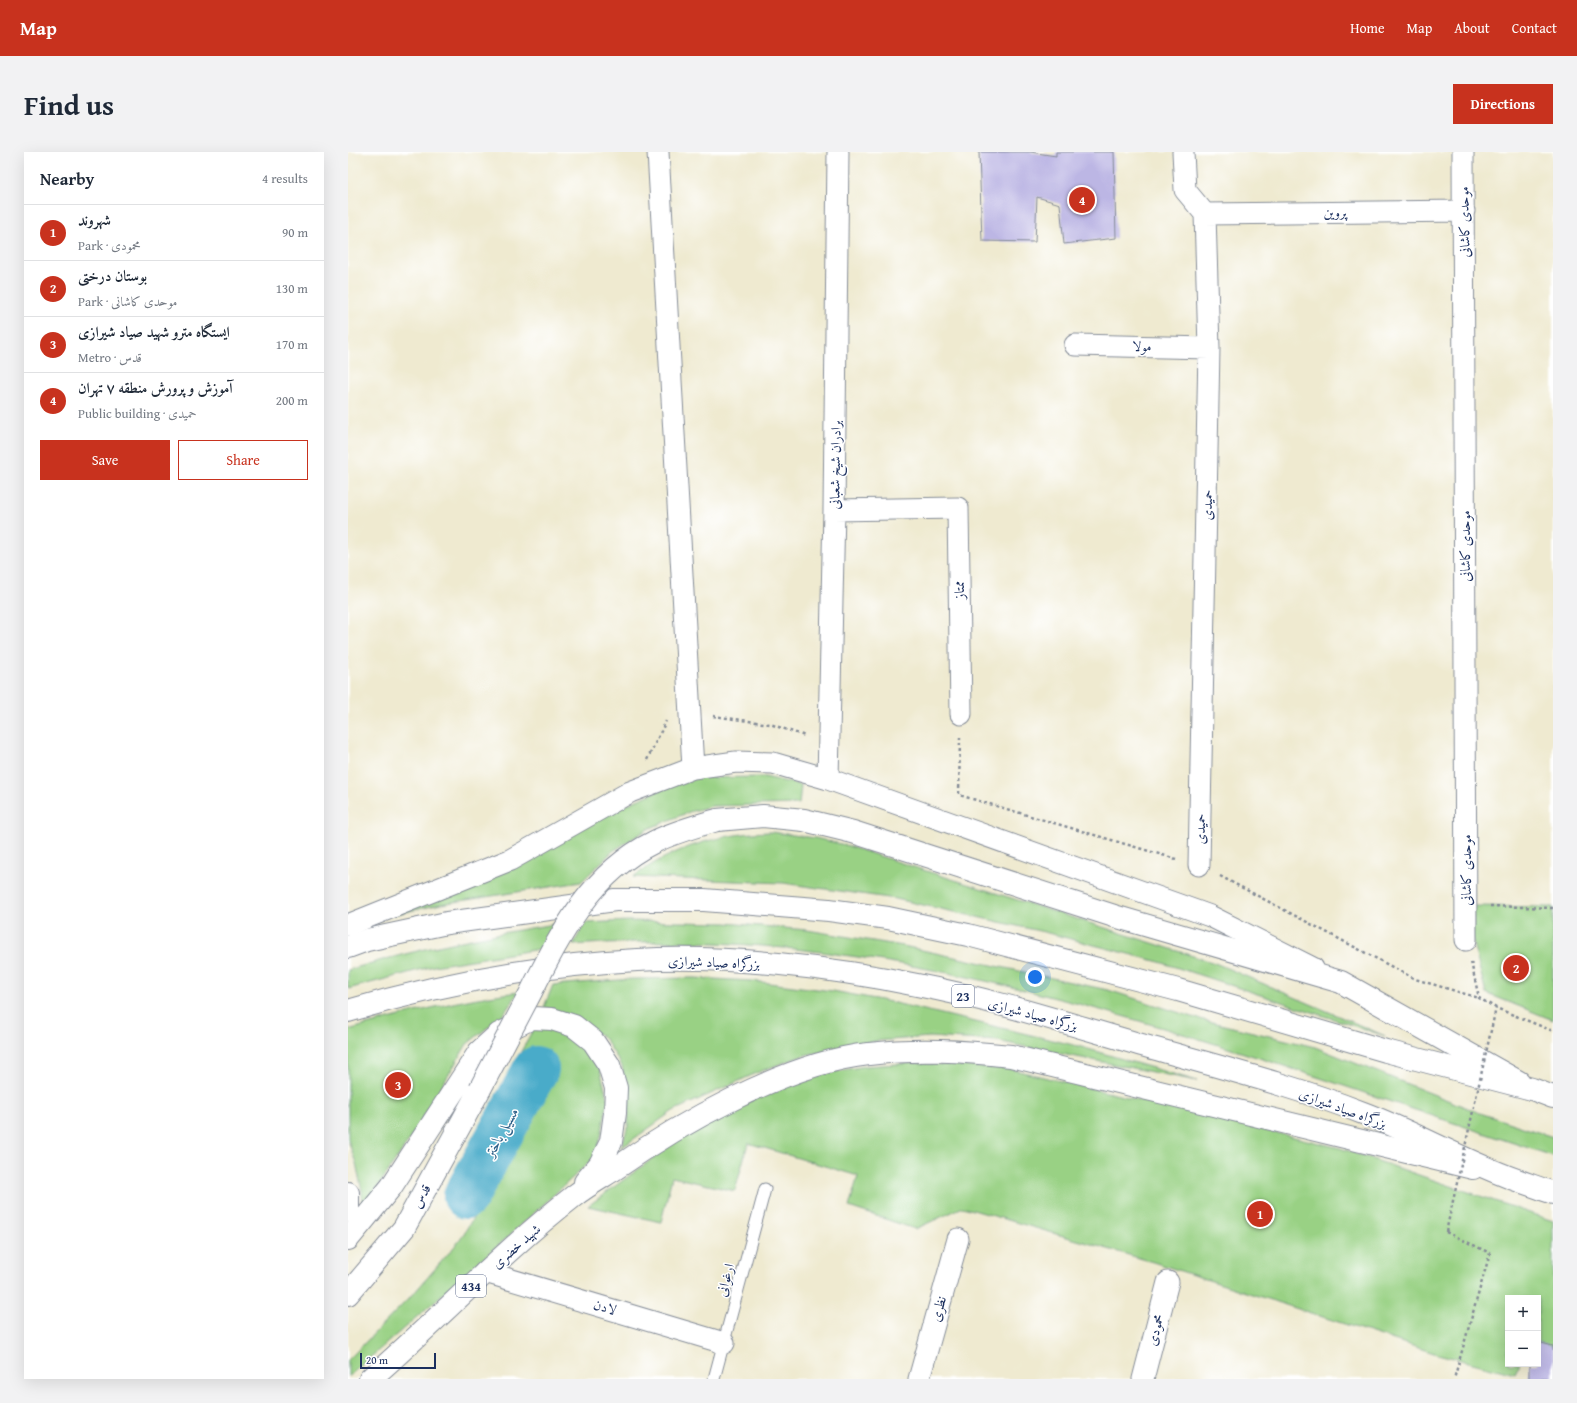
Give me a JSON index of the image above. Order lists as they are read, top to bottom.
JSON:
{
  "streets": {
    "main road": [
      "بزرگراه صیاد شیرازی",
      "23",
      "قدس",
      "شهید خضری",
      "434"
    ],
    "street": [
      "پروین",
      "موحدی کاشانی",
      "مولا",
      "برادران شیخ شعبانی",
      "حمیدی",
      "ممتاز",
      "لادن",
      "نظری",
      "محمودی"
    ],
    "lane": ["ارغوانی"]
  },
  "crossings": [
    ["پروین", "موحدی کاشانی"],
    ["پروین", "حمیدی"],
    ["مولا", "حمیدی"],
    ["برادران شیخ شعبانی", "ممتاز"],
    ["شهید خضری", "لادن"],
    ["ارغوانی", "لادن"]
  ],
  "water": ["مسیل باختر"],
  "scale_bar": "20 m",
  "page": {
    "header": "Map",
    "nav": [
      "Home",
      "Map",
      "About",
      "Contact"
    ],
    "title": "Find us",
    "buttons": [
      "Directions",
      ["Save", "Share"]
    ],
    "heading": ["Nearby", "4 results"],
    "pins": [
      "4",
      "2",
      "3",
      "1"
    ],
    "list": [
      {
        "mark": "1",
        "name": "شهروند",
        "note": "Park · محمودی",
        "value": "90 m"
      },
      {
        "mark": "2",
        "name": "بوستان درختی",
        "note": "Park · موحدی کاشانی",
        "value": "130 m"
      },
      {
        "mark": "3",
        "name": "ایستگاه مترو شهید صیاد شیرازی",
        "note": "Metro · قدس",
        "value": "170 m"
      },
      {
        "mark": "4",
        "name": "آموزش و پرورش منطقه ۷ تهران",
        "note": "Public building · حمیدی",
        "value": "200 m"
      }
    ],
    "map_buttons": ["+", "−"],
    "scale": "20 m"
  }
}
